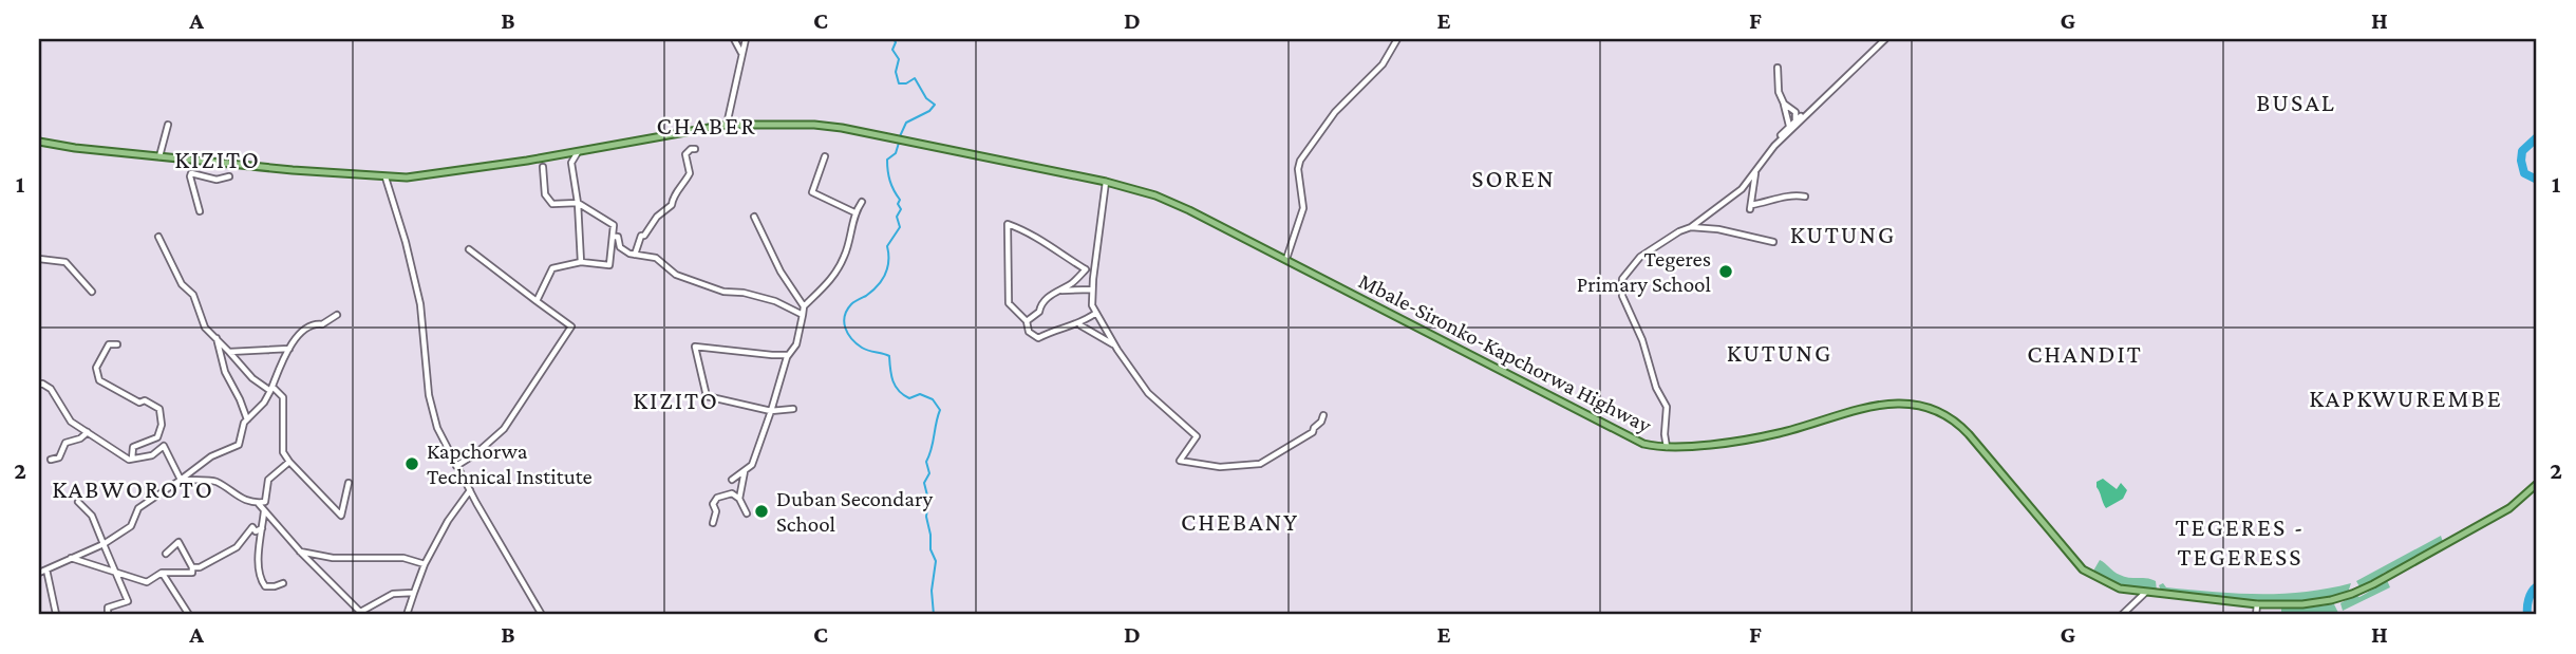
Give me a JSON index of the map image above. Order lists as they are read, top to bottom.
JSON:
{
  "streets": {
    "main road": ["Mbale-Sironko-Kapchorwa Highway"]
  },
  "districts": [
    "BUSAL",
    "CHABER",
    "KIZITO",
    "SOREN",
    "KUTUNG",
    "KUTUNG",
    "CHANDIT",
    "KAPKWUREMBE",
    "KIZITO",
    "KABWOROTO",
    "CHEBANY",
    "TEGERES - TEGERESS"
  ],
  "places": ["Tegeres Primary School", "Kapchorwa Technical Institute", "Duban Secondary School"],
  "grid": {
    "columns": [
      "A",
      "B",
      "C",
      "D",
      "E",
      "F",
      "G",
      "H"
    ],
    "rows": ["1", "2"]
  }
}
